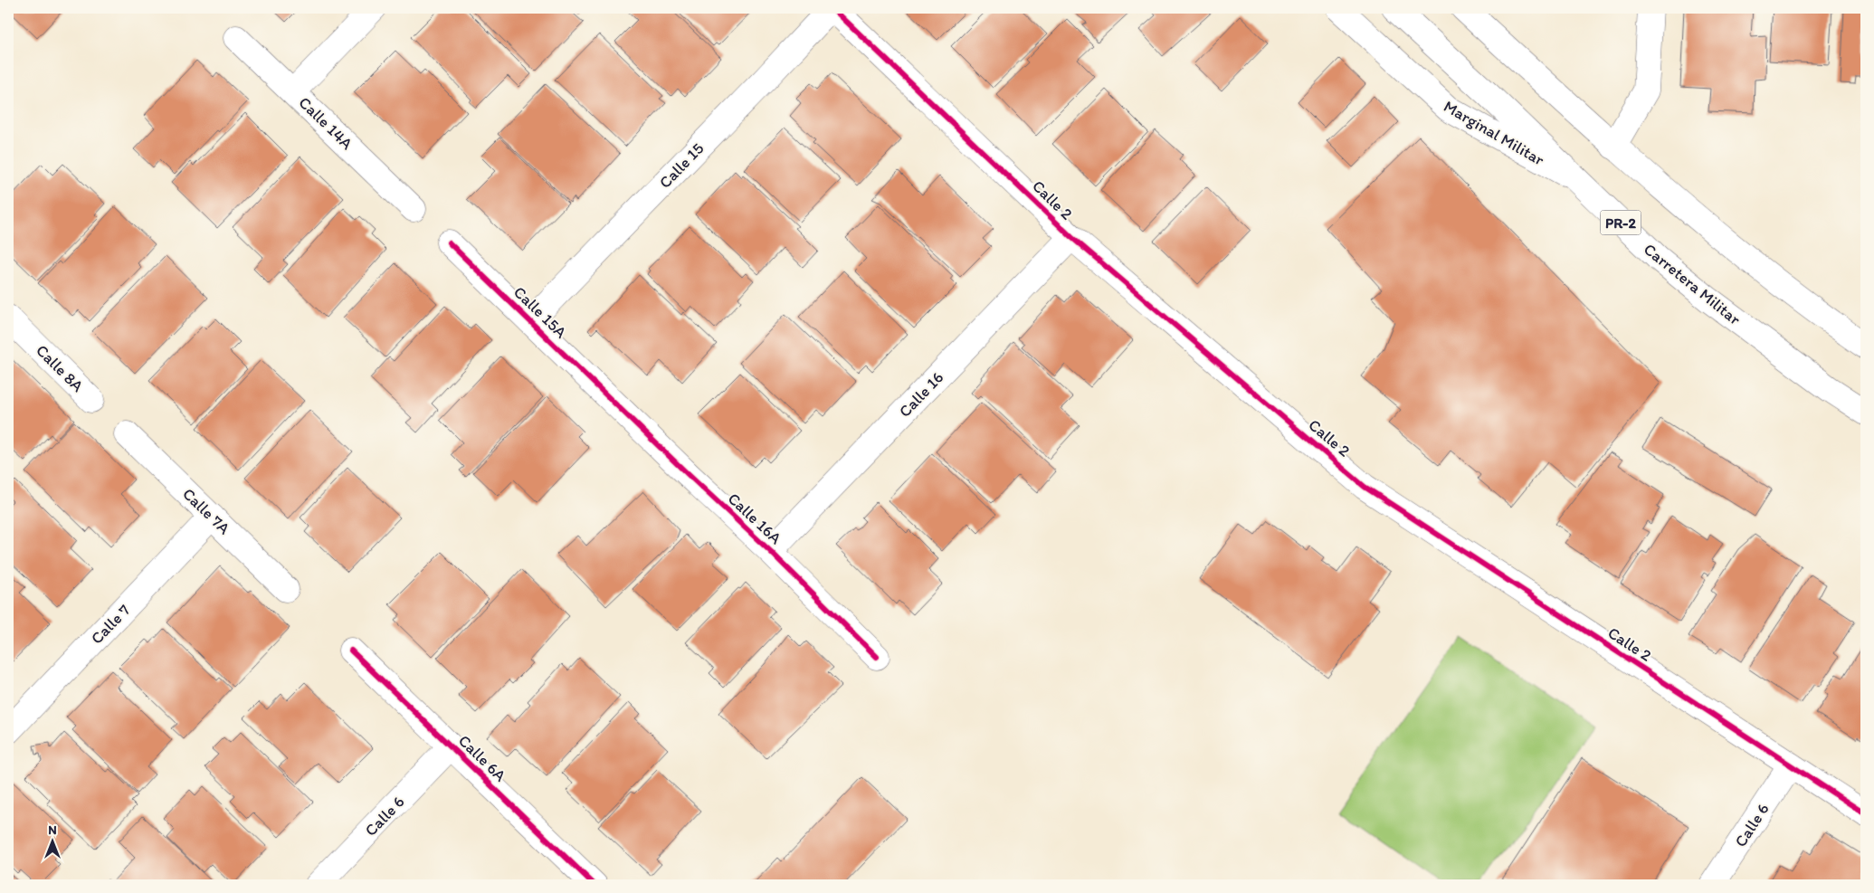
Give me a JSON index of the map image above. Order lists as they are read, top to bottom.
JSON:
{
  "streets": {
    "street": [
      "Calle 14A",
      "Marginal Militar",
      "Calle 15",
      "Calle 2",
      "PR-2",
      "Carretera Militar",
      "Calle 15A",
      "Calle 8A",
      "Calle 16",
      "Calle 7A",
      "Calle 16A",
      "Calle 7",
      "Calle 6A",
      "Calle 6"
    ]
  },
  "crossings": [
    ["Marginal Militar", "Carretera Militar"],
    ["Calle 15", "Calle 2"],
    ["Calle 15", "Calle 15A"],
    ["Calle 2", "Calle 16"],
    ["Calle 2", "Calle 6"],
    ["Calle 15A", "Calle 16A"],
    ["Calle 16", "Calle 16A"],
    ["Calle 7A", "Calle 7"],
    ["Calle 6A", "Calle 6"]
  ],
  "north": "top"
}
